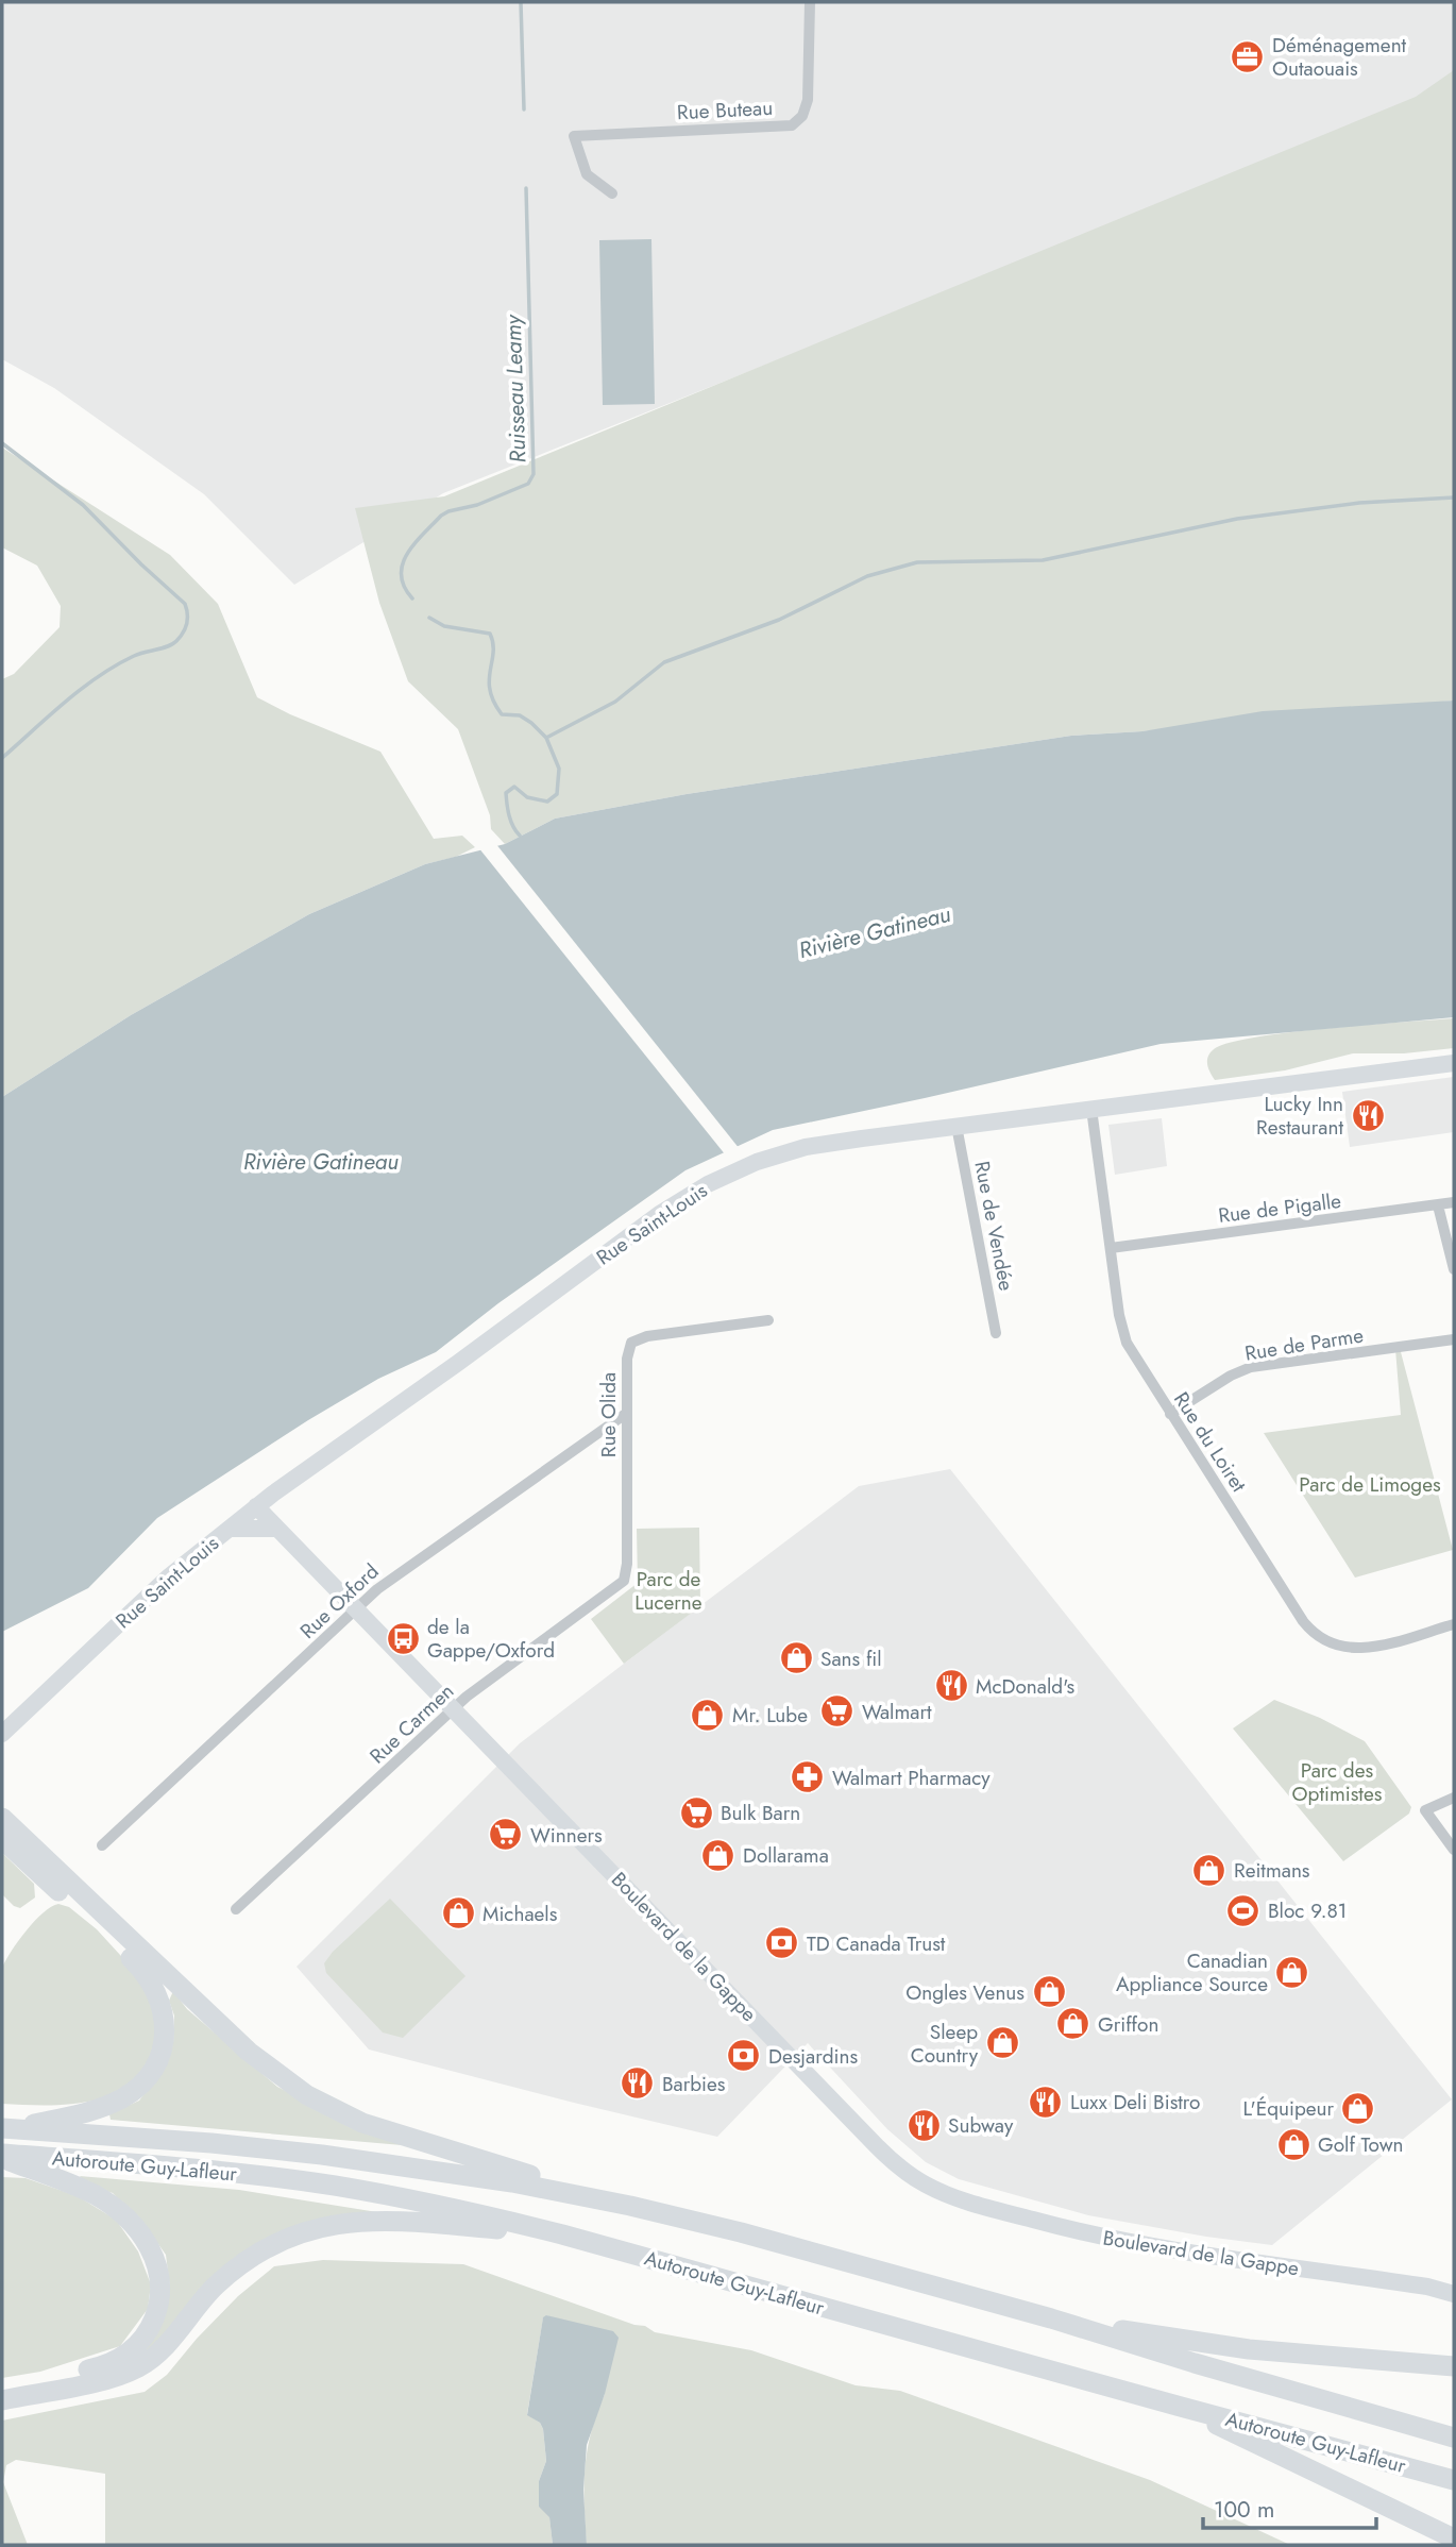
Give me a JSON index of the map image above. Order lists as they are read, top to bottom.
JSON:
{
  "streets": {
    "highway": ["Autoroute Guy-Lafleur"],
    "main road": ["Rue Saint-Louis", "Boulevard de la Gappe"],
    "street": [
      "Rue Buteau",
      "Rue de Pigalle",
      "Rue de Vendée",
      "Rue de Parme",
      "Rue Olida",
      "Rue du Loiret",
      "Rue Oxford",
      "Rue Carmen"
    ]
  },
  "crossings": [
    ["Rue de Pigalle", "Rue du Loiret"],
    ["Rue Saint-Louis", "Rue de Vendée"],
    ["Rue Saint-Louis", "Rue du Loiret"],
    ["Rue Saint-Louis", "Boulevard de la Gappe"],
    ["Rue de Parme", "Rue du Loiret"],
    ["Rue Olida", "Rue Oxford"],
    ["Rue Olida", "Rue Carmen"],
    ["Rue Oxford", "Boulevard de la Gappe"],
    ["Rue Carmen", "Boulevard de la Gappe"]
  ],
  "water": ["Ruisseau Leamy", "Rivière Gatineau"],
  "parks": ["Parc de Limoges", "Parc de Lucerne", "Parc des Optimistes"],
  "places": {
    "office": ["Déménagement Outaouais"],
    "restaurant": [
      "Lucky Inn Restaurant",
      "McDonald's",
      "Barbies",
      "Luxx Deli Bistro",
      "Subway"
    ],
    "bus stop": ["de la Gappe/Oxford"],
    "shop": [
      "Sans fil",
      "Mr. Lube",
      "Dollarama",
      "Reitmans",
      "Michaels",
      "Canadian Appliance Source",
      "Ongles Venus",
      "Griffon",
      "Sleep Country",
      "L'Équipeur",
      "Golf Town"
    ],
    "supermarket": ["Walmart", "Bulk Barn", "Winners"],
    "pharmacy": ["Walmart Pharmacy"],
    "sports": ["Bloc 9.81"],
    "bank": ["TD Canada Trust", "Desjardins"]
  },
  "scale_bar": "100 m"
}
